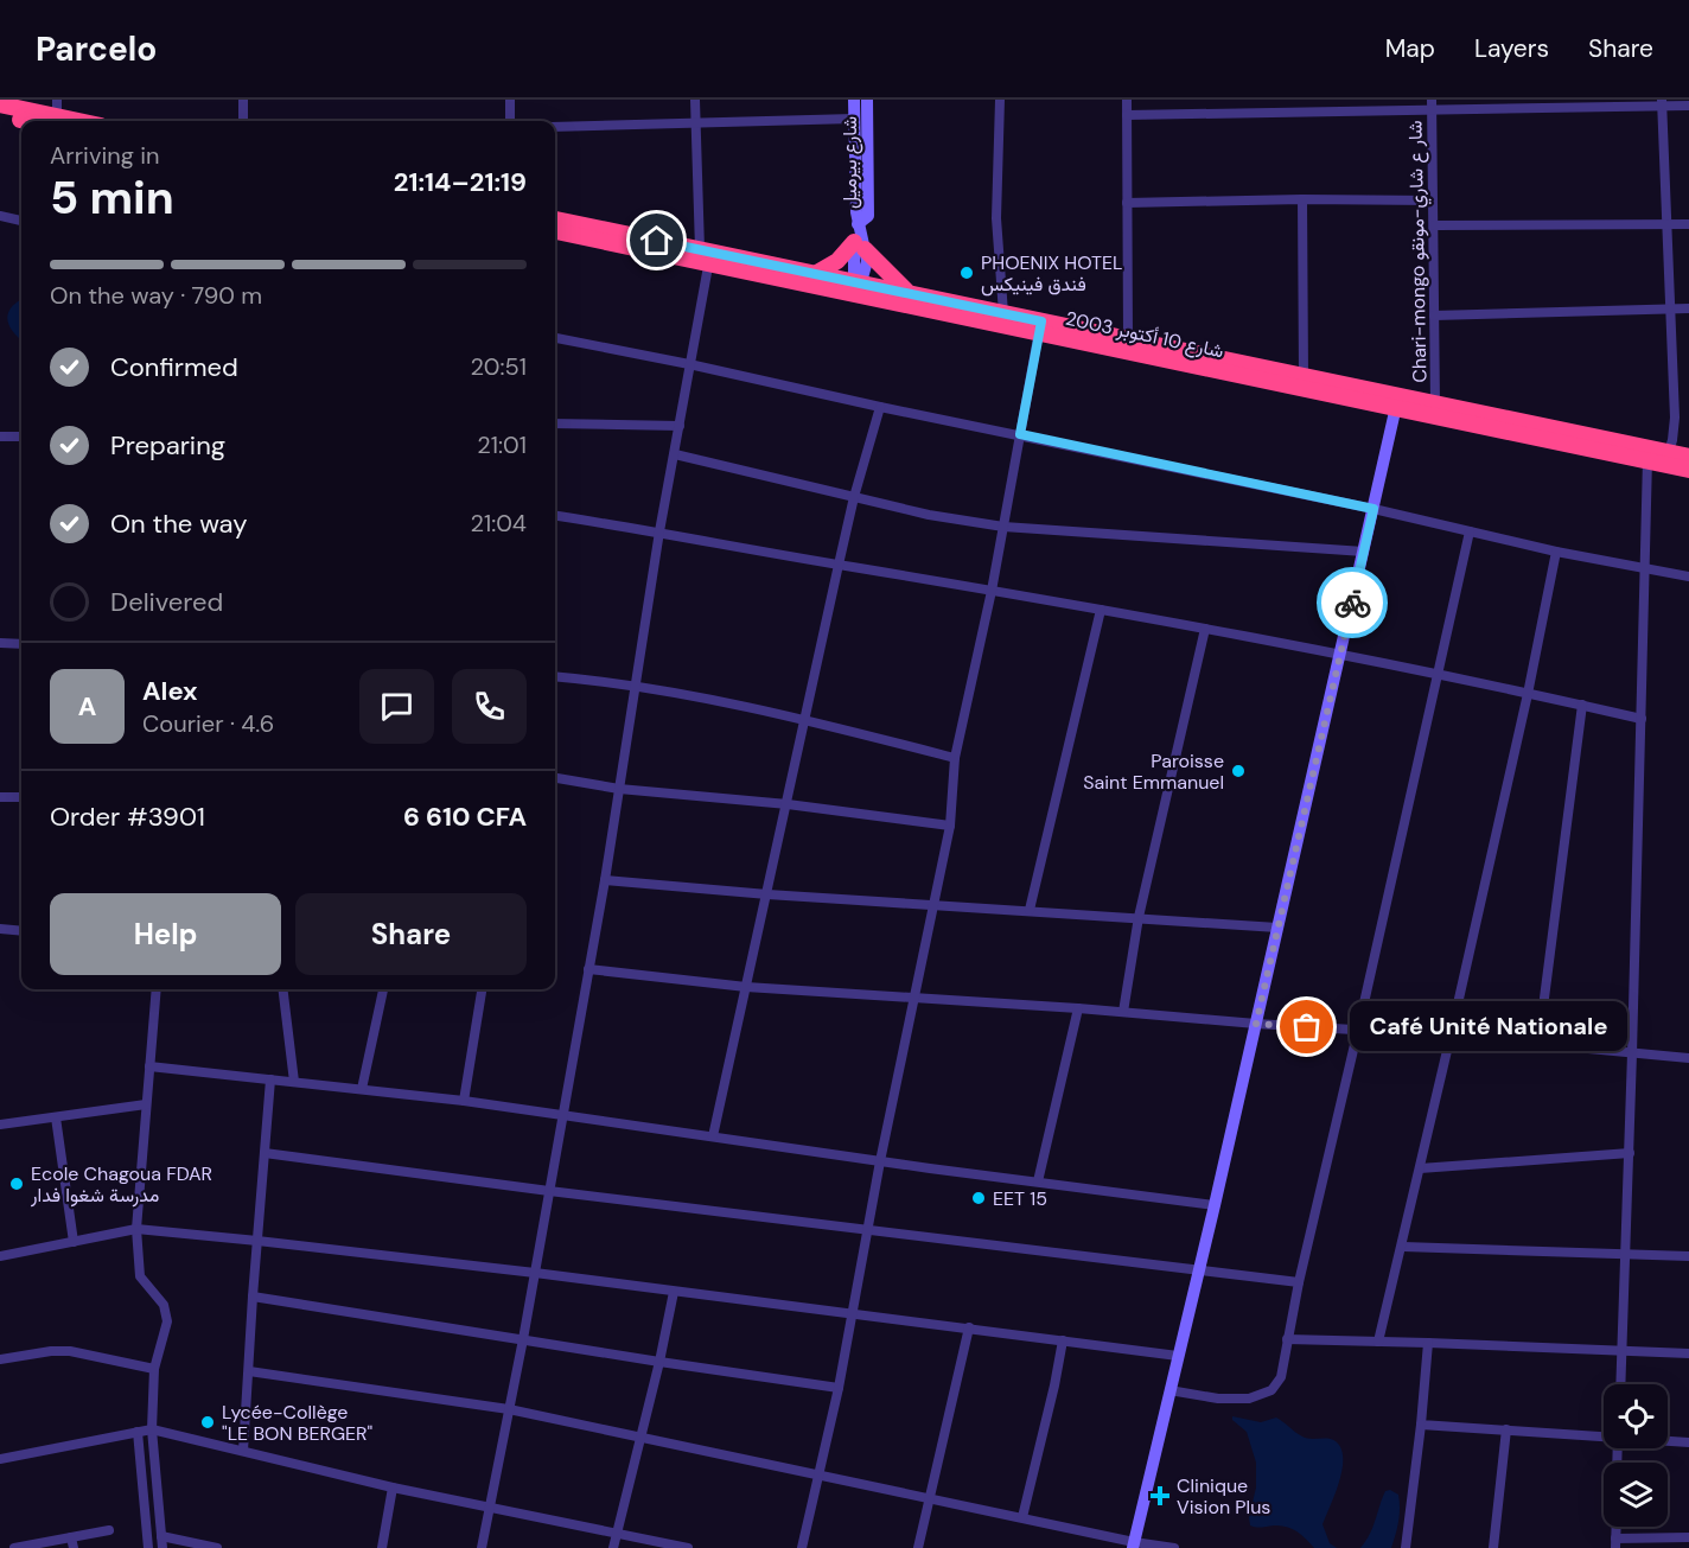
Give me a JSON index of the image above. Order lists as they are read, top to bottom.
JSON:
{
  "streets": {
    "highway": ["شارع 10 أكتوبر 2003"],
    "street": ["شارع بيرميل", "Chari-mongo شار ع شاري-مونقو"]
  },
  "crossings": [
    ["Chari-mongo شار ع شاري-مونقو", "شارع 10 أكتوبر 2003"]
  ],
  "places": {
    "other": [
      "PHOENIX HOTEL فندق فينيكس",
      "Paroisse Saint Emmanuel",
      "Café Unité Nationale",
      "Ecole Chagoua FDAR مدرسة شغوا فدار",
      "EET 15",
      "Lycée-Collège \"LE BON BERGER\""
    ],
    "health": ["Clinique Vision Plus"]
  },
  "page": {
    "header": "Parcelo",
    "nav": ["Map", "Layers", "Share"],
    "heading": ["5 min", "Arriving in", "21:14–21:19"],
    "panel": [
      "Alex",
      "Courier · 4.6",
      "Order #3901",
      "6 610 CFA"
    ],
    "bar": "On the way · 790 m",
    "list": [
      ["Confirmed", "20:51"],
      ["Preparing", "21:01"],
      ["On the way", "21:04"],
      "Delivered"
    ],
    "round": "A",
    "buttons": ["Help", "Share"],
    "bubble": "Café Unité Nationale"
  }
}
